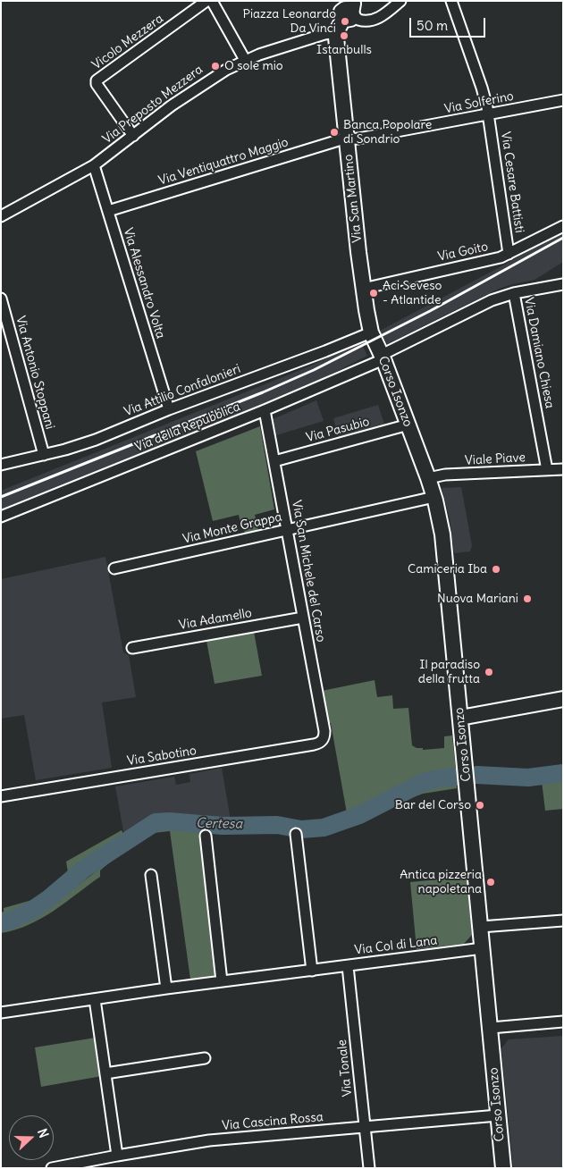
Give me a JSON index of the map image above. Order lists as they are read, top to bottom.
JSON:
{
  "streets": {
    "street": [
      "Vicolo Mezzera",
      "Via Solferino",
      "Via Preposto Mezzera",
      "Via Ventiquattro Maggio",
      "Via Cesare Battisti",
      "Via San Martino",
      "Via Goito",
      "Via Alessandro Volta",
      "Via Damiano Chiesa",
      "Via Antonio Stoppani",
      "Via Attilio Confalonieri",
      "Corso Isonzo",
      "Via della Repubblica",
      "Via Pasubio",
      "Viale Piave",
      "Via Monte Grappa",
      "Via San Michele del Carso",
      "Via Adamello",
      "Via Sabotino",
      "Via Col di Lana",
      "Via Tonale",
      "Via Cascina Rossa"
    ]
  },
  "crossings": [
    ["Vicolo Mezzera", "Via Preposto Mezzera"],
    ["Via Solferino", "Via Ventiquattro Maggio"],
    ["Via Solferino", "Via Cesare Battisti"],
    ["Via Solferino", "Via San Martino"],
    ["Via Preposto Mezzera", "Via San Martino"],
    ["Via Preposto Mezzera", "Via Alessandro Volta"],
    ["Via Ventiquattro Maggio", "Via San Martino"],
    ["Via Ventiquattro Maggio", "Via Alessandro Volta"],
    ["Via Cesare Battisti", "Via Goito"],
    ["Via San Martino", "Via Goito"],
    ["Via San Martino", "Via Attilio Confalonieri"],
    ["Via San Martino", "Corso Isonzo"],
    ["Via Alessandro Volta", "Via Attilio Confalonieri"],
    ["Via Damiano Chiesa", "Via della Repubblica"],
    ["Via Damiano Chiesa", "Viale Piave"],
    ["Via Antonio Stoppani", "Via Attilio Confalonieri"],
    ["Via Attilio Confalonieri", "Corso Isonzo"],
    ["Corso Isonzo", "Via della Repubblica"],
    ["Corso Isonzo", "Via Pasubio"],
    ["Corso Isonzo", "Viale Piave"],
    ["Corso Isonzo", "Via Monte Grappa"],
    ["Corso Isonzo", "Via Col di Lana"],
    ["Corso Isonzo", "Via Cascina Rossa"],
    ["Via della Repubblica", "Via San Michele del Carso"],
    ["Via Pasubio", "Via San Michele del Carso"],
    ["Via Monte Grappa", "Via San Michele del Carso"],
    ["Via San Michele del Carso", "Via Adamello"],
    ["Via San Michele del Carso", "Via Sabotino"],
    ["Via Col di Lana", "Via Tonale"],
    ["Via Tonale", "Via Cascina Rossa"]
  ],
  "water": ["Certesa"],
  "places": [
    "Piazza Leonardo Da Vinci",
    "Istanbulls",
    "O sole mio",
    "Banca Popolare di Sondrio",
    "Aci Seveso - Atlantide",
    "Camiceria Iba",
    "Nuova Mariani",
    "Il paradiso della frutta",
    "Bar del Corso",
    "Antica pizzeria napoletana"
  ],
  "scale_bar": "50 m",
  "north": "right"
}
